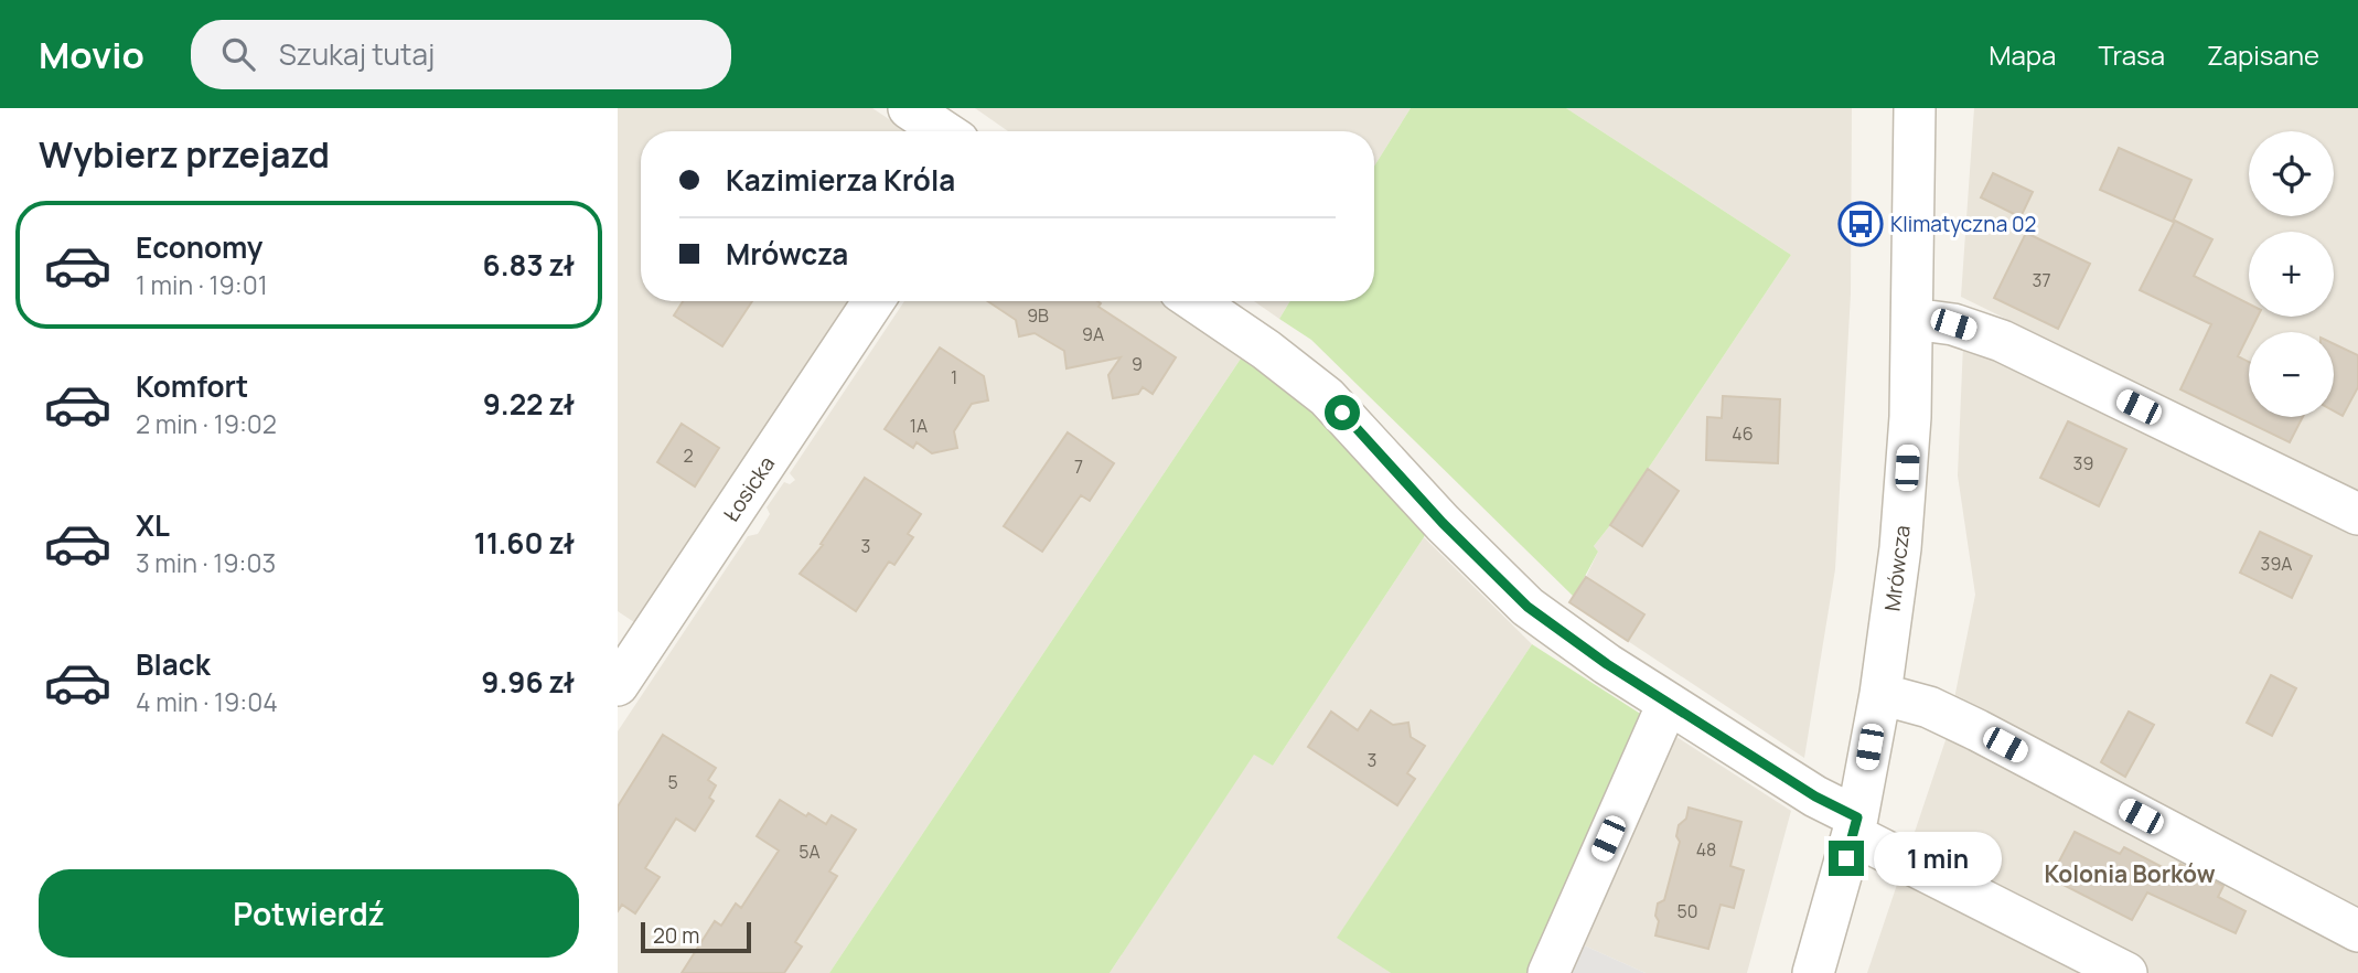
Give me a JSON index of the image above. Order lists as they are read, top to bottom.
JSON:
{
  "streets": {
    "street": ["Łosicka", "Mrówcza"]
  },
  "districts": ["Kolonia Borków"],
  "places": {
    "bus stop": ["Klimatyczna 02"]
  },
  "house_numbers": [
    "37",
    "9B",
    "9A",
    "9",
    "1",
    "1A",
    "46",
    "2",
    "39",
    "7",
    "3",
    "39A",
    "3",
    "5",
    "48",
    "5A",
    "50"
  ],
  "scale_bar": "20 m",
  "page": {
    "header": "Movio",
    "search": "Szukaj tutaj",
    "nav": ["Mapa", "Trasa", "Zapisane"],
    "heading": "Wybierz przejazd",
    "map_buttons": ["+", "−"],
    "banner": ["Kazimierza Króla", "Mrówcza"],
    "list": [
      {
        "name": "Economy",
        "note": "1 min · 19:01",
        "value": "6.83 zł"
      },
      {
        "name": "Komfort",
        "note": "2 min · 19:02",
        "value": "9.22 zł"
      },
      {
        "name": "XL",
        "note": "3 min · 19:03",
        "value": "11.60 zł"
      },
      {
        "name": "Black",
        "note": "4 min · 19:04",
        "value": "9.96 zł"
      }
    ],
    "bubble": "1 min",
    "buttons": "Potwierdź",
    "scale": "20 m"
  }
}
